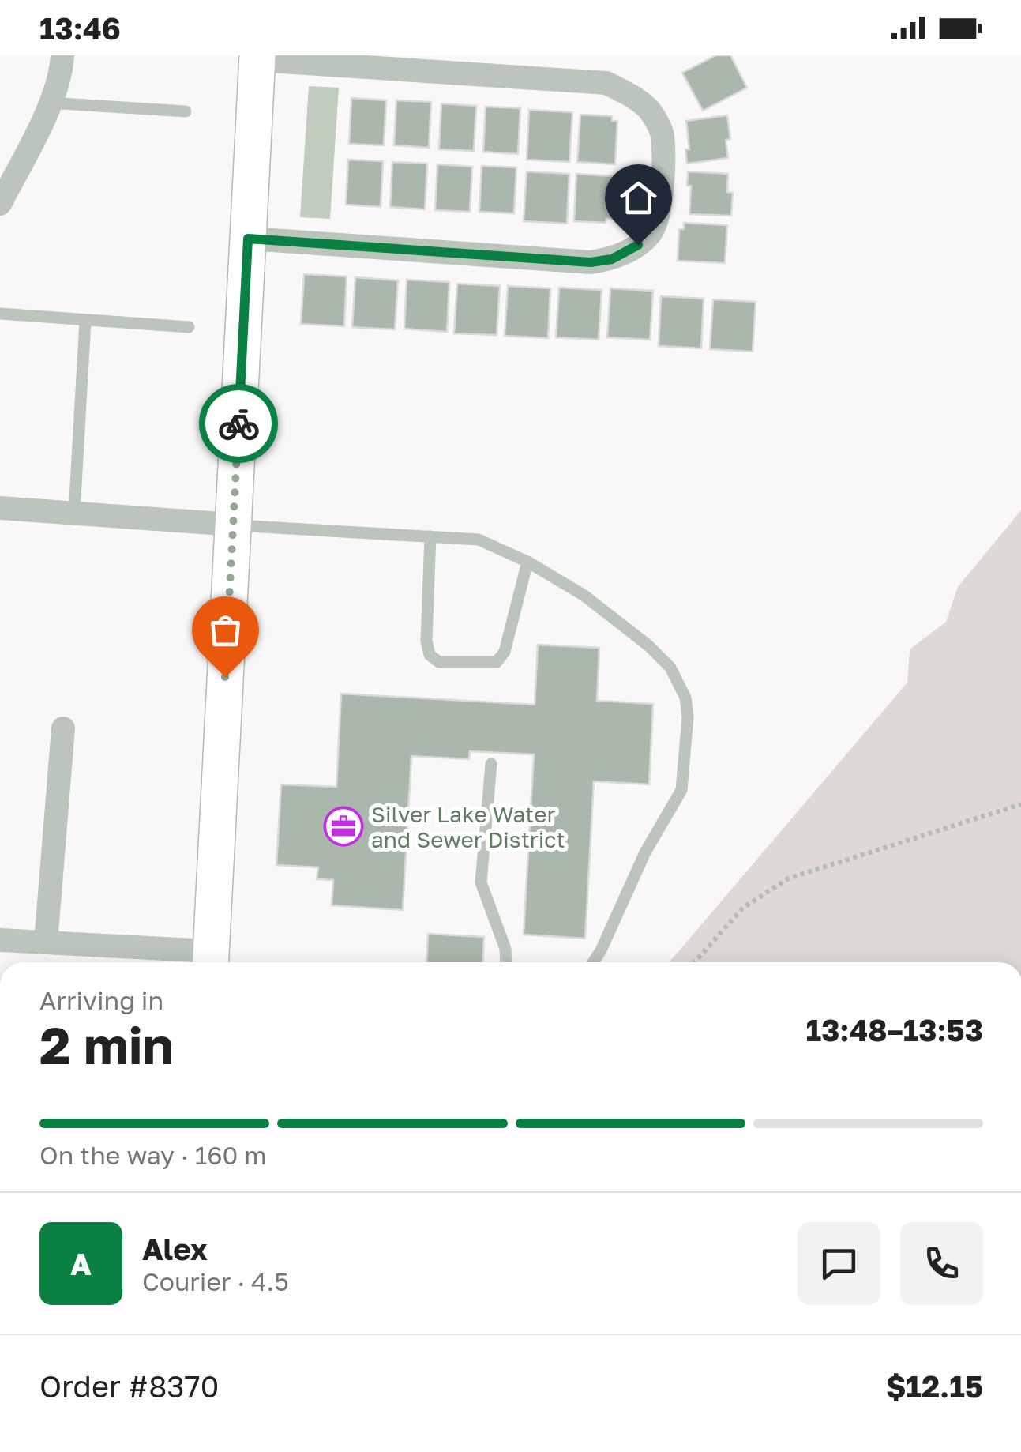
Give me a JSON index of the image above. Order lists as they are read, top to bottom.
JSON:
{
  "places": {
    "office": ["Silver Lake Water and Sewer District"]
  },
  "page": {
    "status": "13:46",
    "heading": ["2 min", "Arriving in", "13:48–13:53"],
    "panel": [
      "Alex",
      "Courier · 4.5",
      "Order #8370",
      "$12.15"
    ],
    "bar": "On the way · 160 m",
    "round": "A"
  }
}
